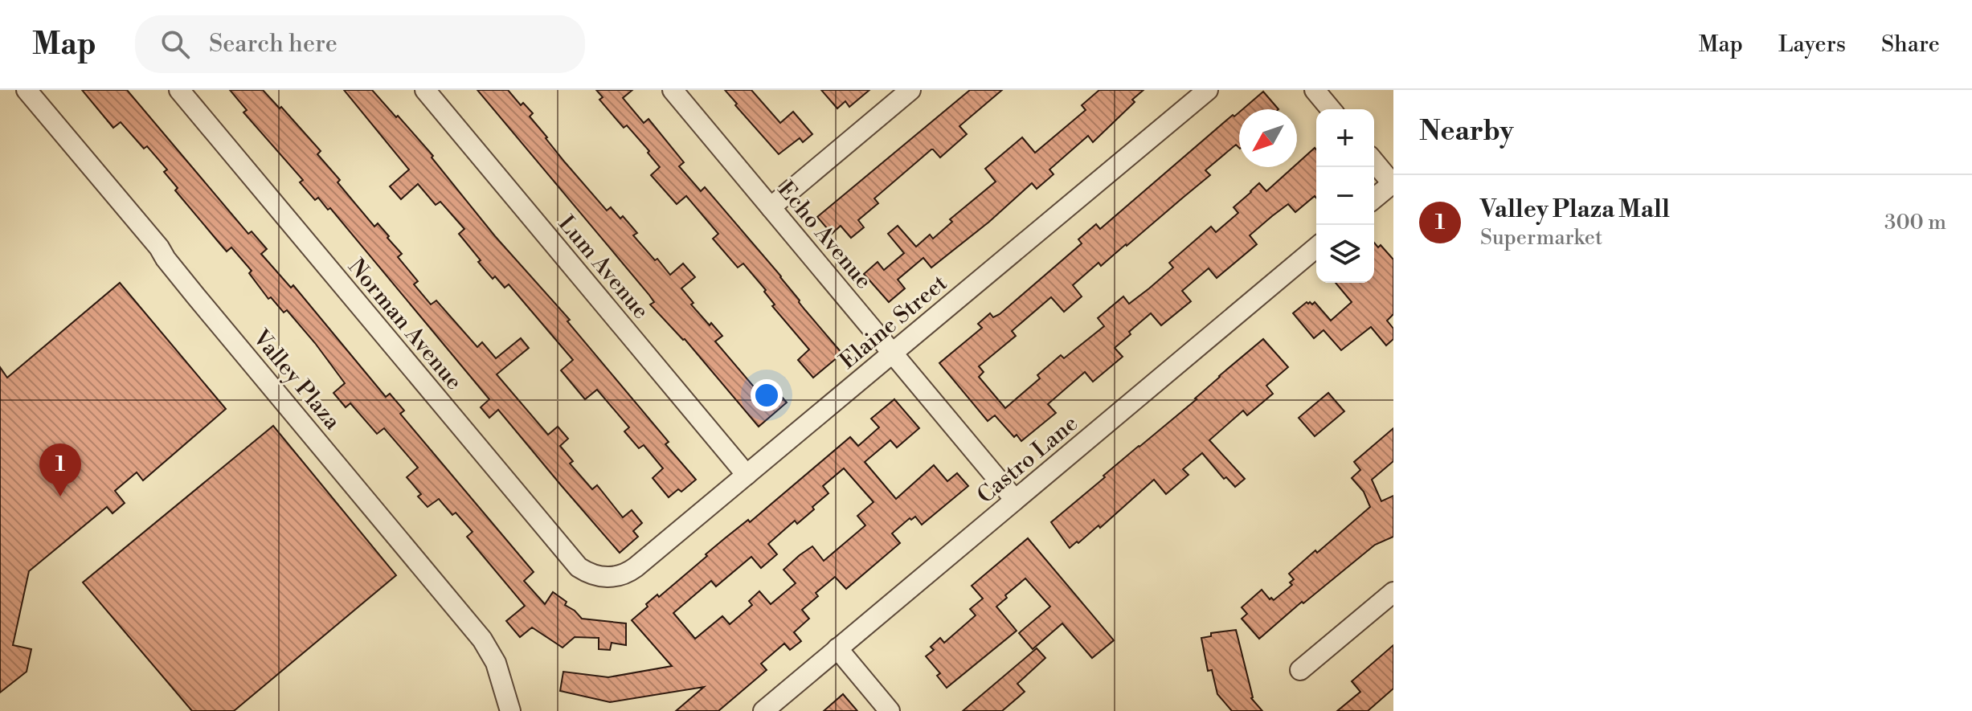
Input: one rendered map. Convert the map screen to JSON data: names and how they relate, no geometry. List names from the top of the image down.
{
  "streets": {
    "street": [
      "Echo Avenue",
      "Lum Avenue",
      "Elaine Street",
      "Norman Avenue",
      "Valley Plaza",
      "Castro Lane"
    ]
  },
  "crossings": [
    ["Echo Avenue", "Elaine Street"],
    ["Echo Avenue", "Castro Lane"],
    ["Lum Avenue", "Elaine Street"],
    ["Elaine Street", "Norman Avenue"]
  ],
  "north": "bottom left",
  "page": {
    "header": "Map",
    "search": "Search here",
    "nav": ["Map", "Layers", "Share"],
    "heading": "Nearby",
    "map_buttons": ["+", "−"],
    "list": [
      {
        "mark": "1",
        "name": "Valley Plaza Mall",
        "note": "Supermarket",
        "value": "300 m"
      }
    ],
    "pins": "1"
  }
}
